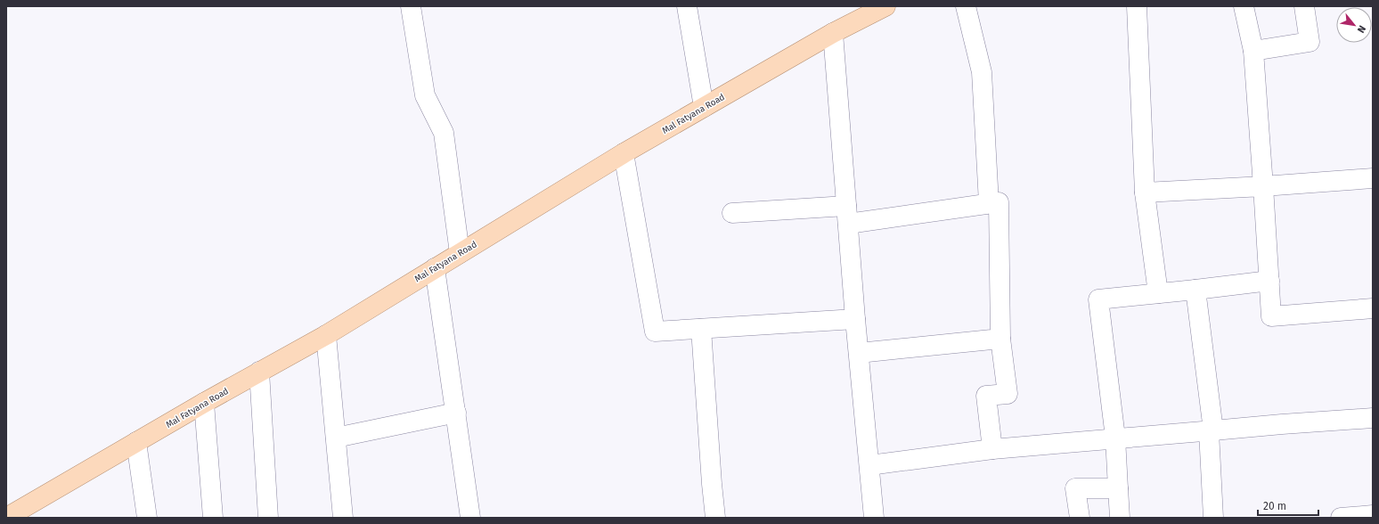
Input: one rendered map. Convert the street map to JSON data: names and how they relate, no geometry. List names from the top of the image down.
{
  "streets": {
    "main road": ["Mal Fatyana Road"]
  },
  "scale_bar": "20 m",
  "north": "bottom right"
}
